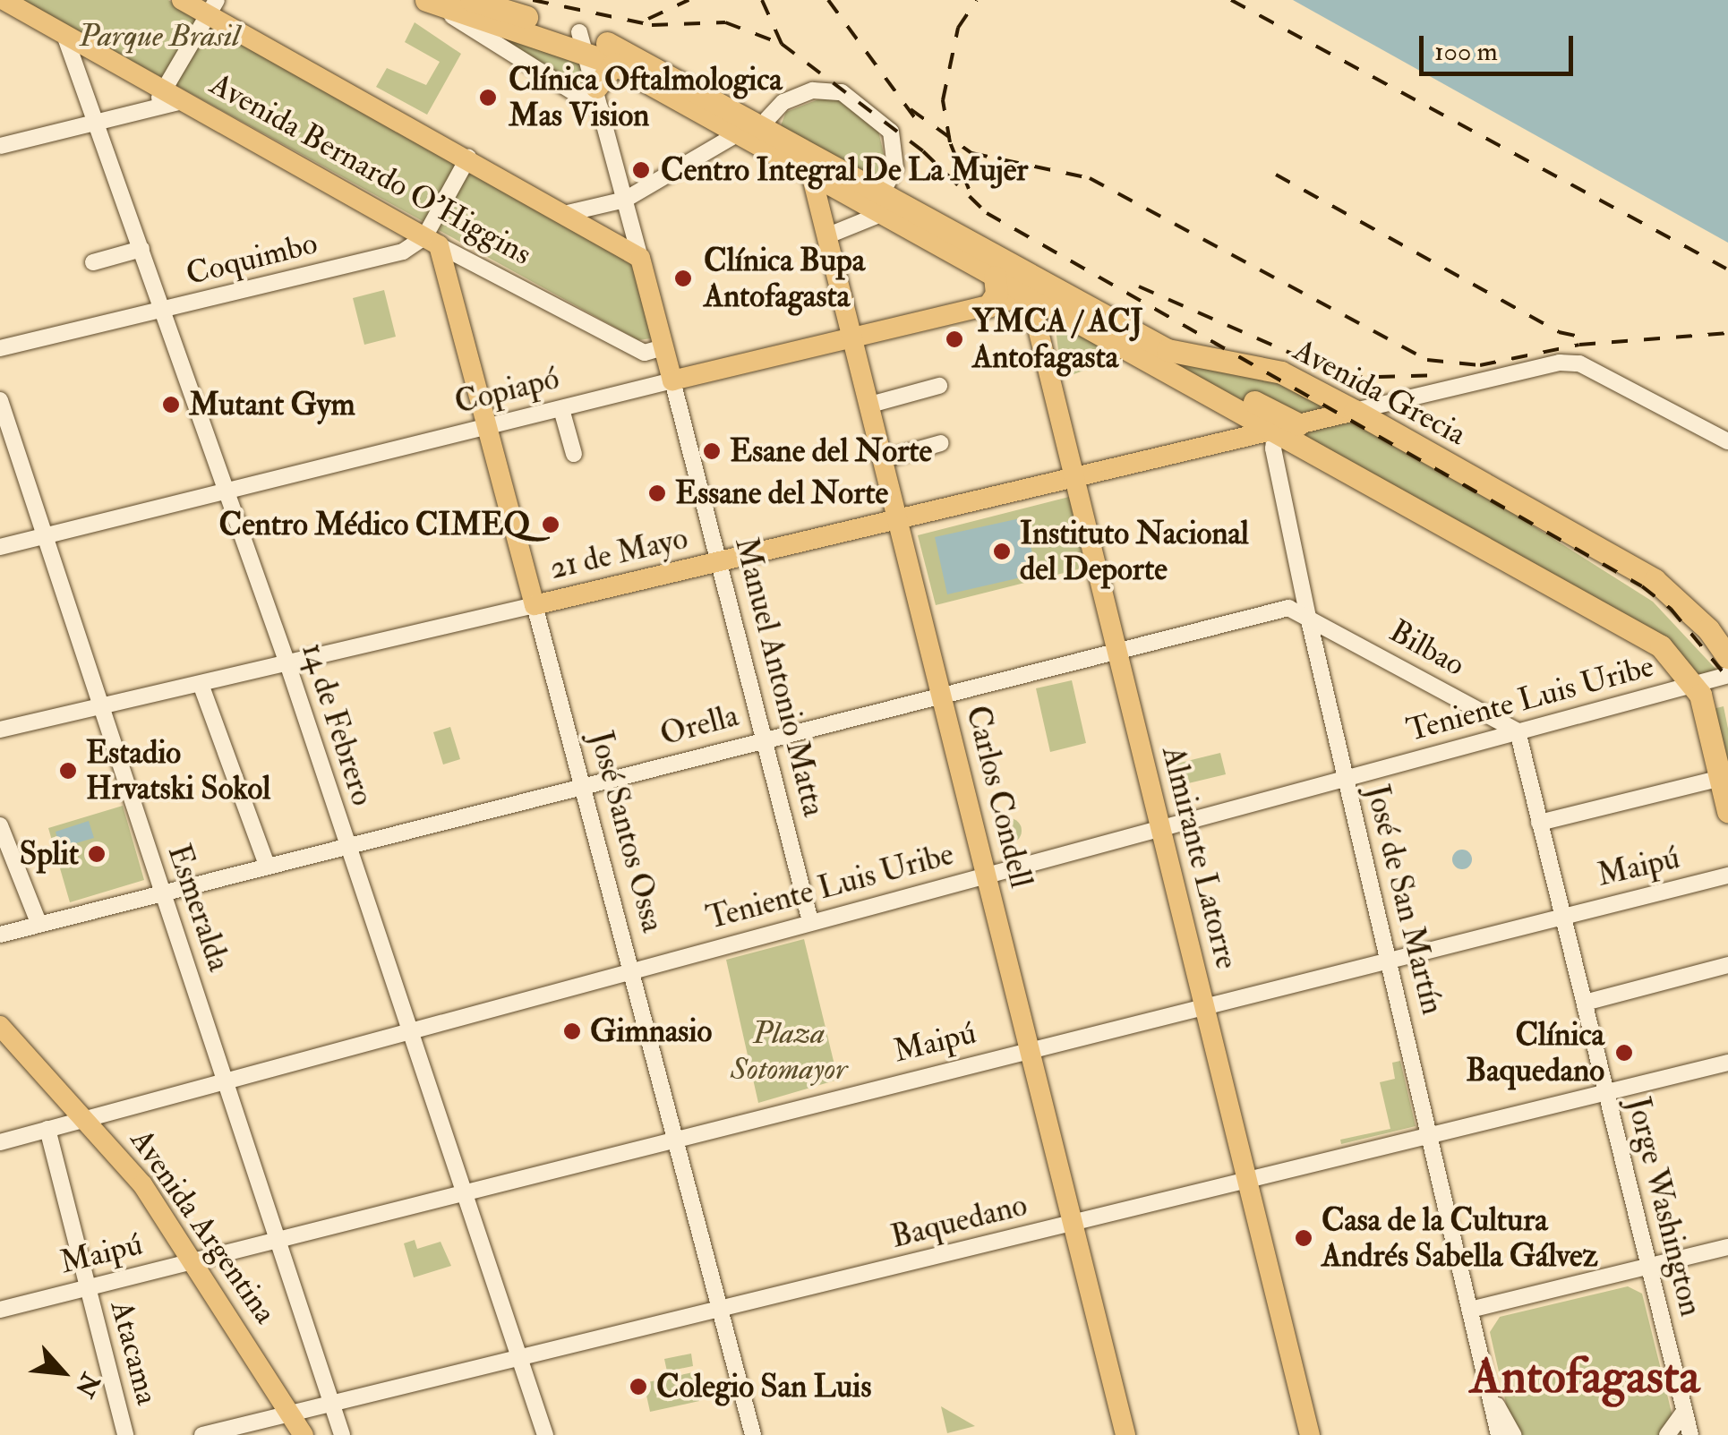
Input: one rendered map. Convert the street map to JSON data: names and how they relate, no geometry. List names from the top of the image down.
{
  "streets": {
    "highway": ["Avenida Grecia"],
    "main road": [
      "Avenida Bernardo O'Higgins",
      "Copiapó",
      "21 de Mayo",
      "Manuel Antonio Matta",
      "Carlos Condell",
      "José Santos Ossa",
      "Almirante Latorre",
      "Avenida Argentina"
    ],
    "street": [
      "Coquimbo",
      "Bilbao",
      "Teniente Luis Uribe",
      "14 de Febrero",
      "Orella",
      "Maipú",
      "José de San Martín",
      "Esmeralda",
      "Jorge Washington",
      "Baquedano",
      "Atacama"
    ]
  },
  "crossings": [
    ["Avenida Bernardo O'Higgins", "Coquimbo"],
    ["Avenida Bernardo O'Higgins", "Manuel Antonio Matta"],
    ["Avenida Bernardo O'Higgins", "14 de Febrero"],
    ["Avenida Bernardo O'Higgins", "José Santos Ossa"],
    ["Coquimbo", "14 de Febrero"],
    ["Coquimbo", "José Santos Ossa"],
    ["Copiapó", "Avenida Grecia"],
    ["Copiapó", "Manuel Antonio Matta"],
    ["Copiapó", "14 de Febrero"],
    ["Copiapó", "Carlos Condell"],
    ["Copiapó", "José Santos Ossa"],
    ["Copiapó", "Almirante Latorre"],
    ["Copiapó", "Esmeralda"],
    ["Avenida Grecia", "21 de Mayo"],
    ["Avenida Grecia", "Manuel Antonio Matta"],
    ["Avenida Grecia", "Teniente Luis Uribe"],
    ["Avenida Grecia", "Carlos Condell"],
    ["Avenida Grecia", "Almirante Latorre"],
    ["Avenida Grecia", "José de San Martín"],
    ["21 de Mayo", "Manuel Antonio Matta"],
    ["21 de Mayo", "14 de Febrero"],
    ["21 de Mayo", "Carlos Condell"],
    ["21 de Mayo", "José Santos Ossa"],
    ["21 de Mayo", "Almirante Latorre"],
    ["21 de Mayo", "José de San Martín"],
    ["21 de Mayo", "Esmeralda"],
    ["Bilbao", "Teniente Luis Uribe"],
    ["Bilbao", "Orella"],
    ["Bilbao", "José de San Martín"],
    ["Bilbao", "Jorge Washington"],
    ["Manuel Antonio Matta", "Teniente Luis Uribe"],
    ["Manuel Antonio Matta", "Orella"],
    ["Teniente Luis Uribe", "14 de Febrero"],
    ["Teniente Luis Uribe", "Carlos Condell"],
    ["Teniente Luis Uribe", "José Santos Ossa"],
    ["Teniente Luis Uribe", "Almirante Latorre"],
    ["Teniente Luis Uribe", "José de San Martín"],
    ["Teniente Luis Uribe", "Esmeralda"],
    ["Teniente Luis Uribe", "Jorge Washington"],
    ["Teniente Luis Uribe", "Avenida Argentina"],
    ["Teniente Luis Uribe", "Atacama"],
    ["14 de Febrero", "Orella"],
    ["14 de Febrero", "Maipú"],
    ["14 de Febrero", "Baquedano"],
    ["Orella", "Carlos Condell"],
    ["Orella", "José Santos Ossa"],
    ["Orella", "Almirante Latorre"],
    ["Orella", "José de San Martín"],
    ["Orella", "Esmeralda"],
    ["Carlos Condell", "Maipú"],
    ["Carlos Condell", "Baquedano"],
    ["José Santos Ossa", "Maipú"],
    ["José Santos Ossa", "Baquedano"],
    ["Almirante Latorre", "Maipú"],
    ["Almirante Latorre", "Baquedano"],
    ["Maipú", "José de San Martín"],
    ["Maipú", "Esmeralda"],
    ["Maipú", "Jorge Washington"],
    ["Maipú", "Avenida Argentina"],
    ["Maipú", "Atacama"],
    ["José de San Martín", "Baquedano"],
    ["Esmeralda", "Baquedano"],
    ["Jorge Washington", "Baquedano"],
    ["Baquedano", "Avenida Argentina"]
  ],
  "districts": ["Antofagasta"],
  "parks": ["Parque Brasil", "Plaza Sotomayor"],
  "places": [
    "Clínica Oftalmologica Mas Vision",
    "Centro Integral De La Mujer",
    "Clínica Bupa Antofagasta",
    "YMCA / ACJ Antofagasta",
    "Mutant Gym",
    "Esane del Norte",
    "Essane del Norte",
    "Centro Médico CIMEQ",
    "Instituto Nacional del Deporte",
    "Estadio Hrvatski Sokol",
    "Split",
    "Gimnasio",
    "Clínica Baquedano",
    "Casa de la Cultura Andrés Sabella Gálvez",
    "Colegio San Luis"
  ],
  "scale_bar": "100 m",
  "north": "bottom right"
}
